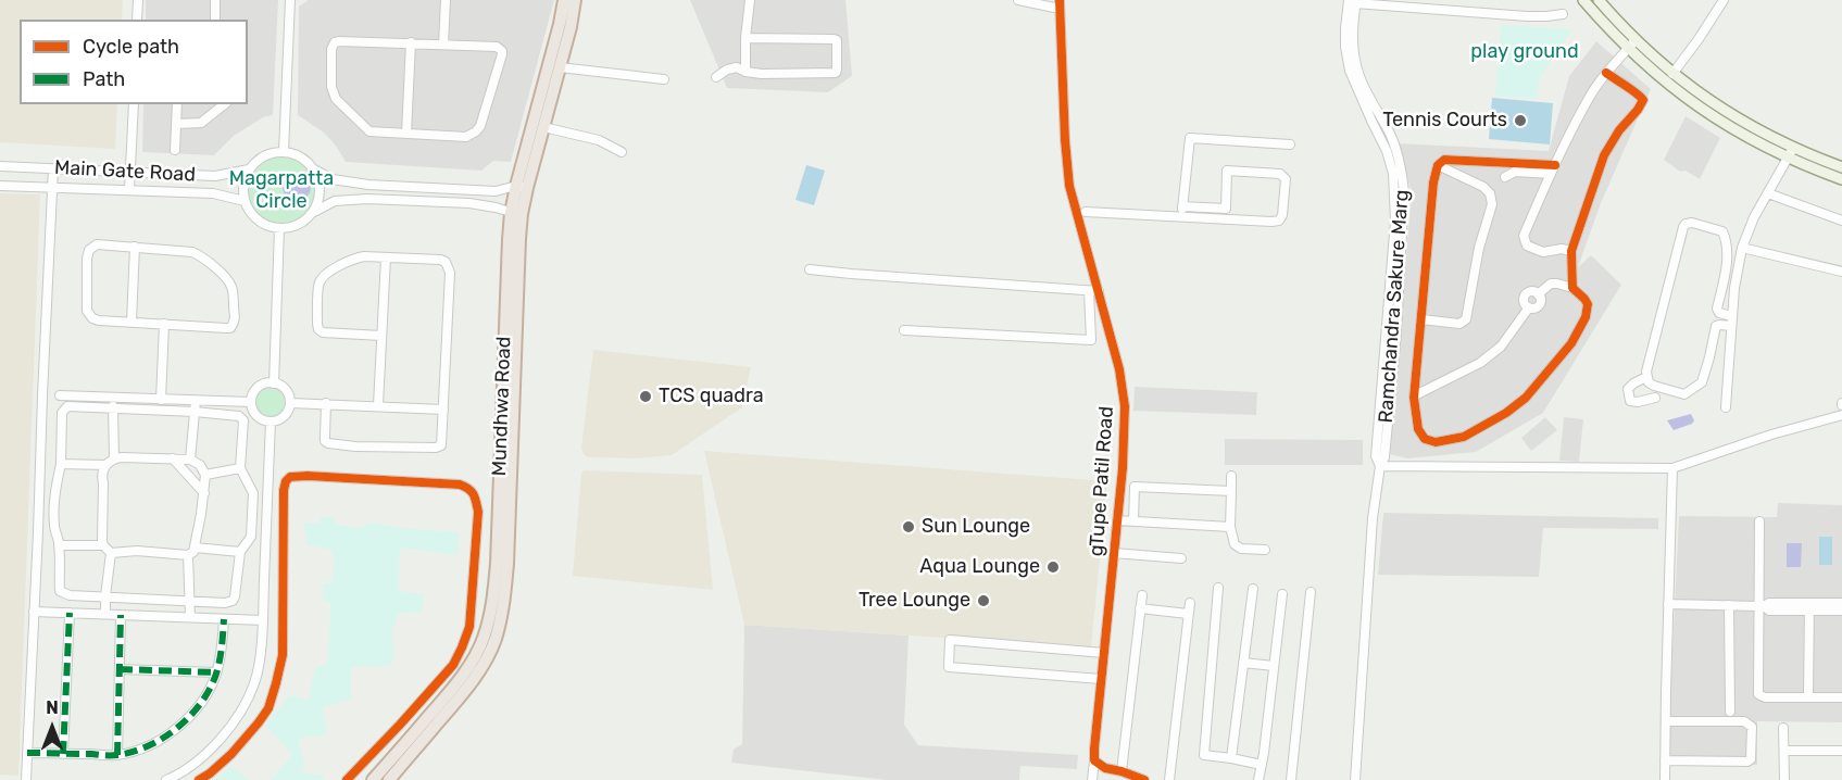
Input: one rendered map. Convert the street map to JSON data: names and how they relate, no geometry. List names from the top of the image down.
{
  "streets": {
    "highway": ["Mundhwa Road"],
    "street": ["Main Gate Road", "Ramchandra Sakure Marg", "gTupe Patil Road"]
  },
  "parks": ["play ground", "Magarpatta Circle"],
  "places": [
    "Tennis Courts",
    "TCS quadra",
    "Sun Lounge",
    "Aqua Lounge",
    "Tree Lounge"
  ],
  "legend": ["Cycle path", "Path"],
  "north": "top"
}
